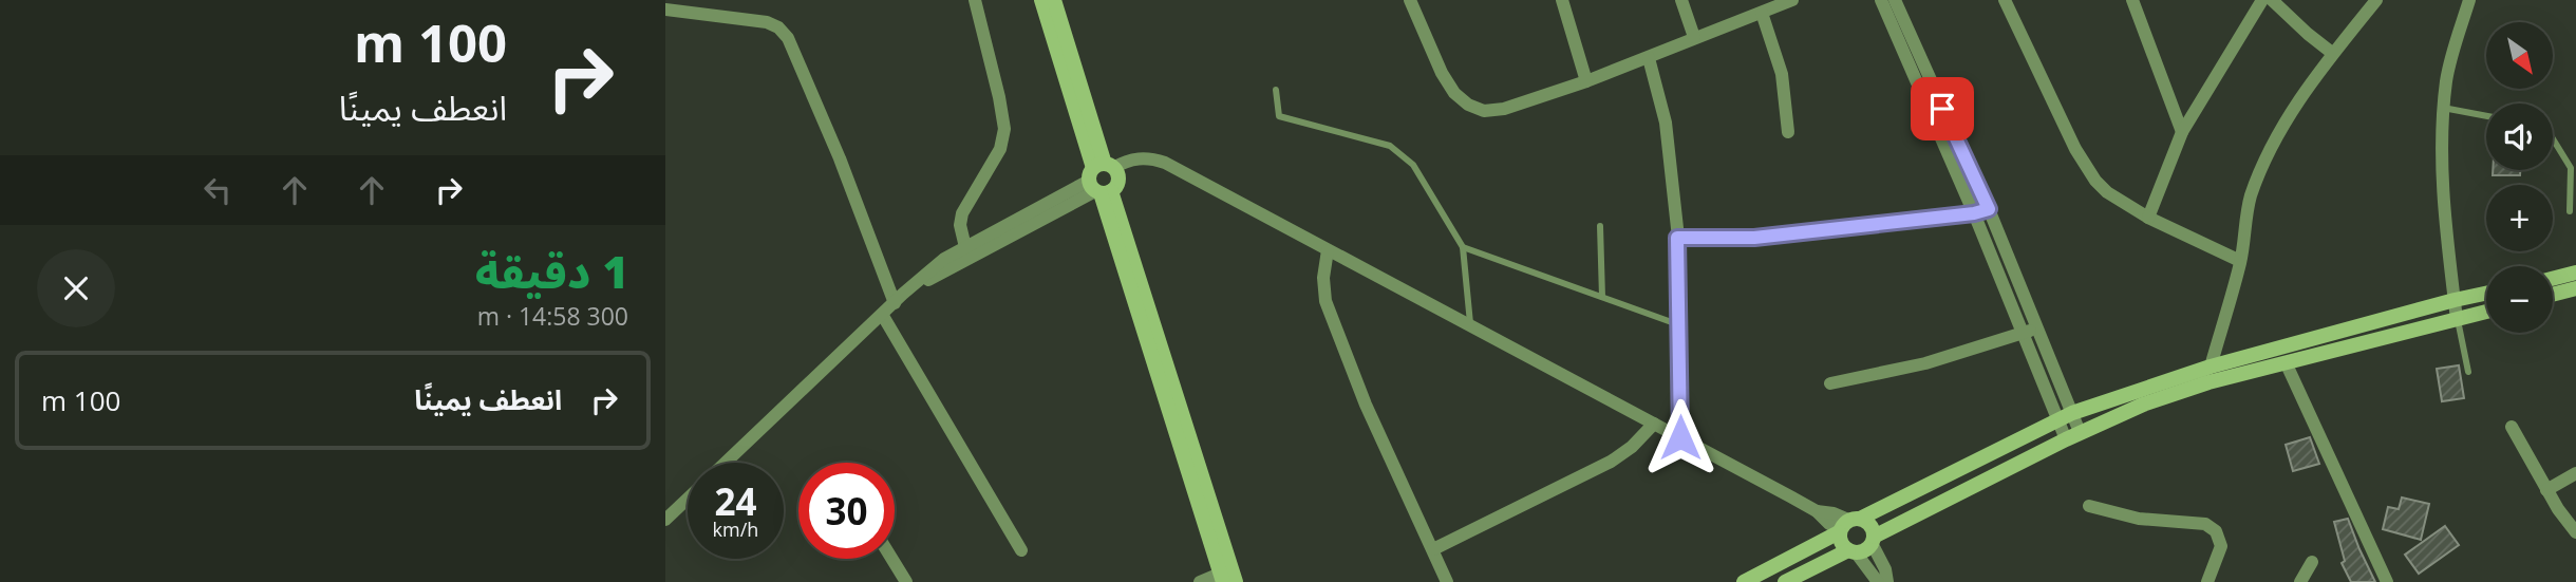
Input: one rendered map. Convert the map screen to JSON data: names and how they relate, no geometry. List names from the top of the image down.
{
  "north": "bottom right",
  "page": {
    "turn": ["100 m", "انعطف يمينًا"],
    "map_buttons": ["+", "−"],
    "heading": ["1 دقيقة", "300 m · 14:58"],
    "list": [
      {
        "name": "انعطف يمينًا",
        "value": "100 m"
      }
    ],
    "speed": "24 km/h",
    "limit": "30"
  }
}
